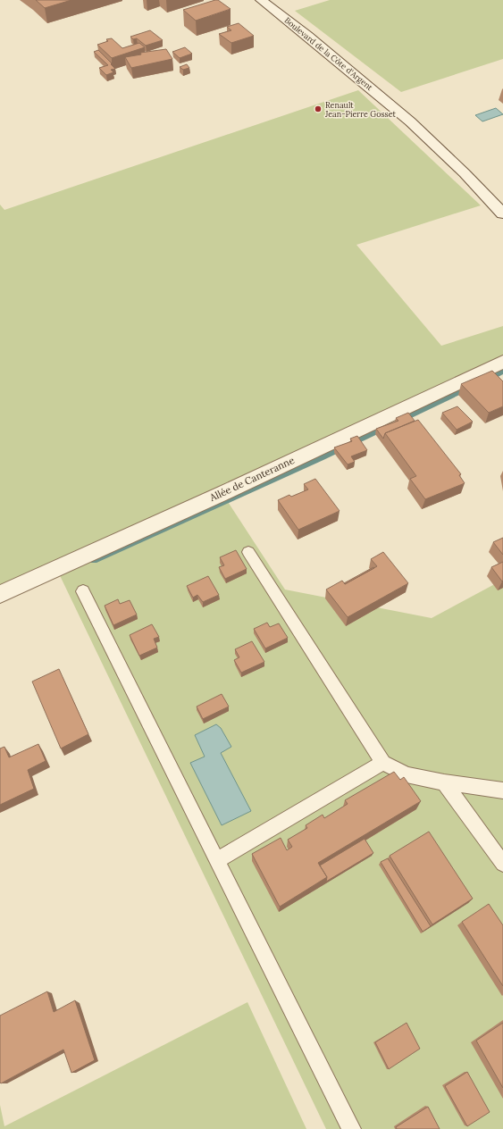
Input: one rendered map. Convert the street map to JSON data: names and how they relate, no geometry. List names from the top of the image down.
{
  "streets": {
    "main road": ["Boulevard de la Côte d'Argent", "Allée de Canteranne"]
  },
  "places": ["Renault Jean-Pierre Gosset"]
}
